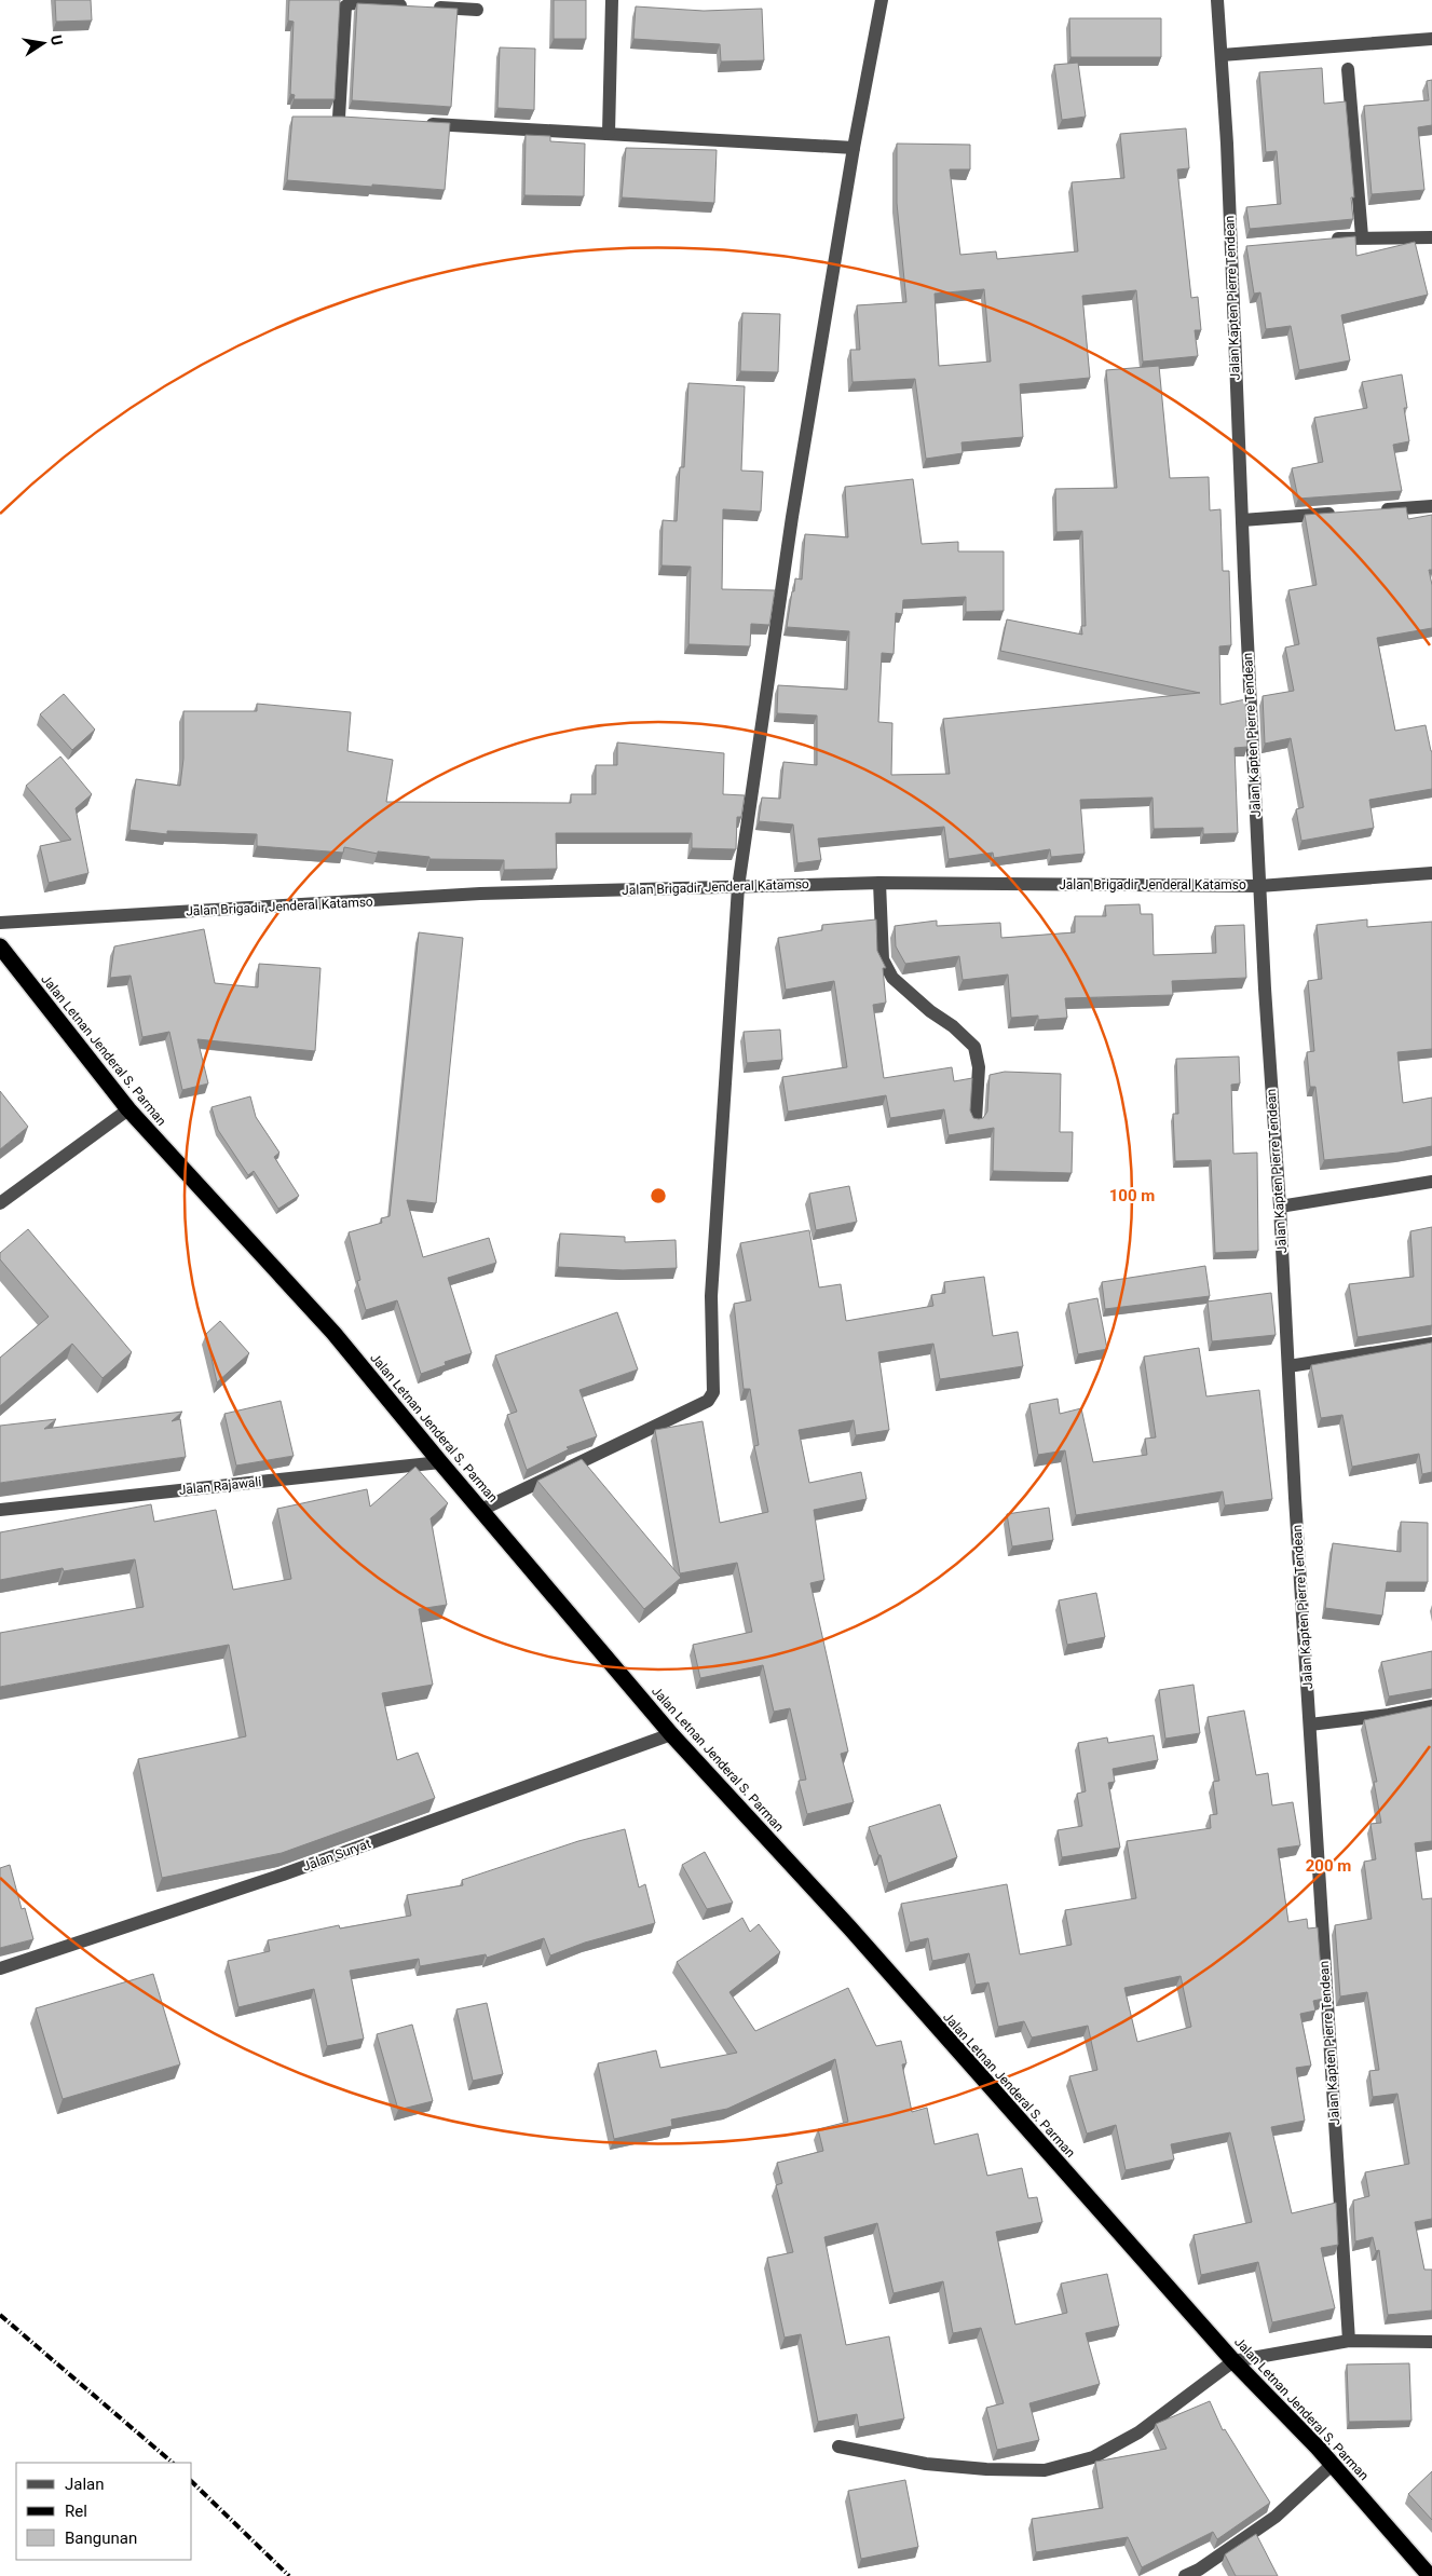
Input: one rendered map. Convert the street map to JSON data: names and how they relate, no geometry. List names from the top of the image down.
{
  "streets": {
    "highway": ["Jalan Letnan Jenderal S. Parman"],
    "street": [
      "Jalan Kapten Pierre Tendean",
      "Jalan Brigadir Jenderal Katamso",
      "Jalan Rajawali",
      "Jalan Suryat"
    ]
  },
  "crossings": [
    ["Jalan Kapten Pierre Tendean", "Jalan Brigadir Jenderal Katamso"],
    ["Jalan Letnan Jenderal S. Parman", "Jalan Rajawali"],
    ["Jalan Letnan Jenderal S. Parman", "Jalan Suryat"]
  ],
  "legend": ["Jalan", "Rel", "Bangunan"],
  "north": "right",
  "rings": ["100 m", "200 m"]
}
